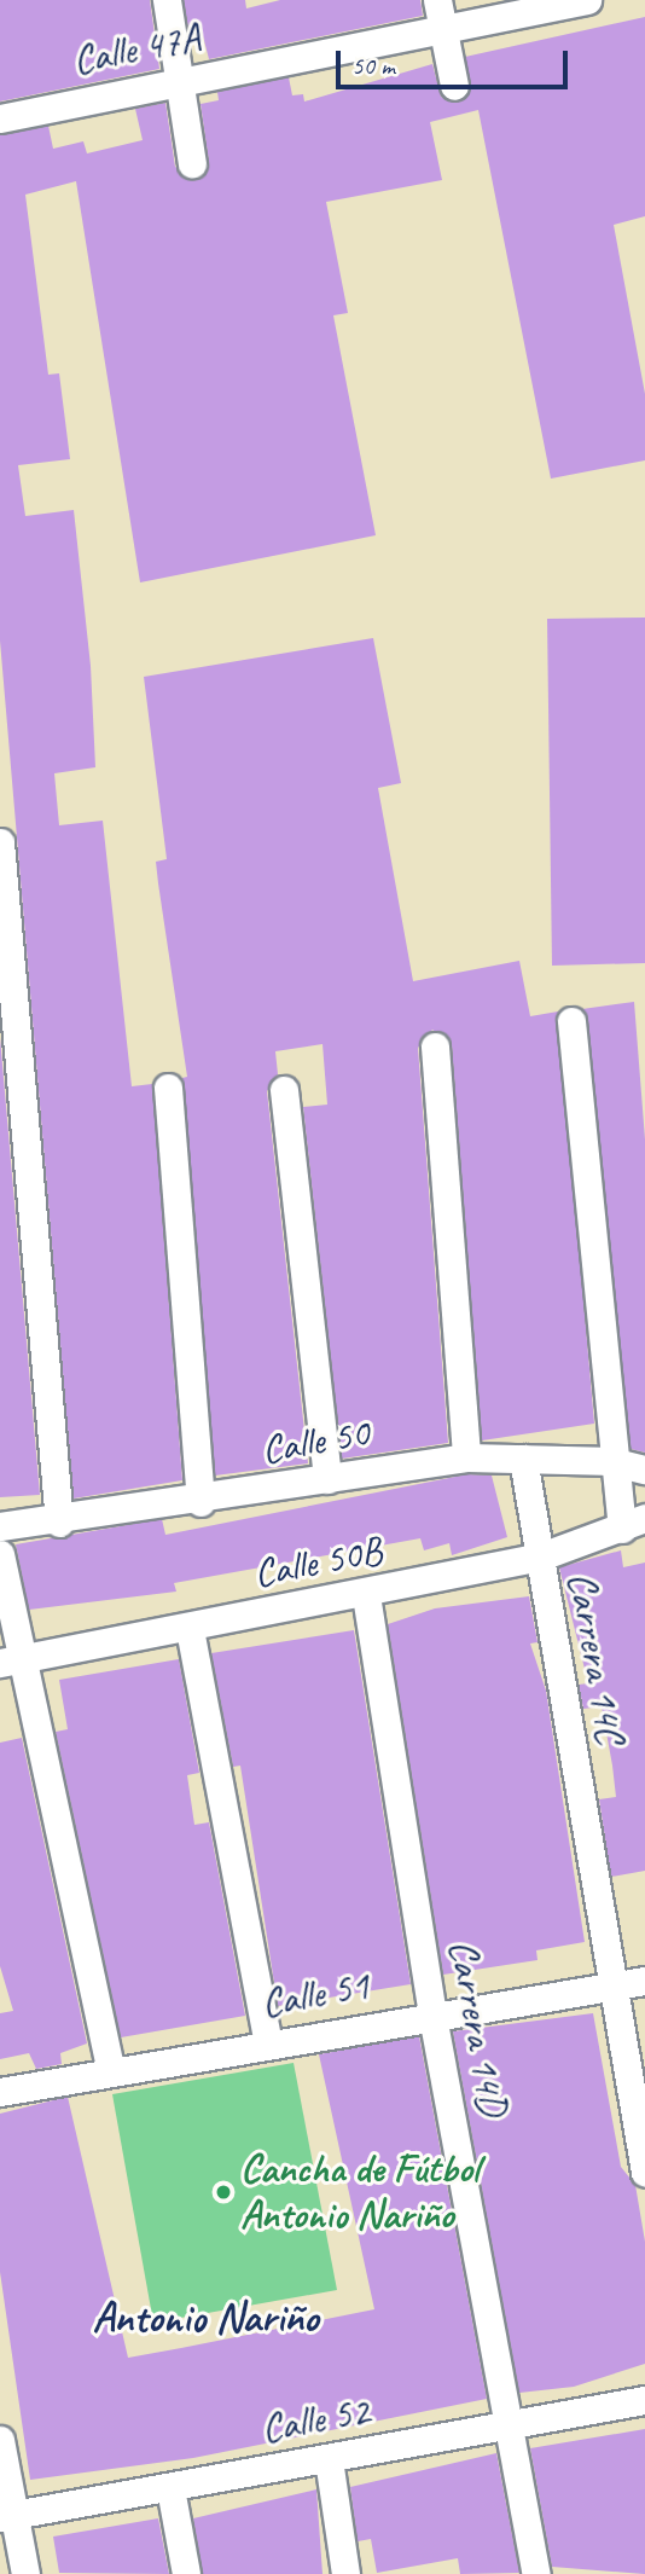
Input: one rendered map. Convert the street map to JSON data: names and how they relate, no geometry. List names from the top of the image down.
{
  "streets": {
    "street": [
      "Calle 47A",
      "Calle 50",
      "Calle 50B",
      "Carrera 14C",
      "Calle 51",
      "Carrera 14D",
      "Calle 52"
    ]
  },
  "crossings": [
    ["Calle 50", "Carrera 14C"],
    ["Calle 50B", "Carrera 14C"],
    ["Calle 50B", "Carrera 14D"],
    ["Carrera 14C", "Calle 51"],
    ["Calle 51", "Carrera 14D"],
    ["Carrera 14D", "Calle 52"]
  ],
  "districts": ["Antonio Nariño"],
  "places": ["Cancha de Fútbol Antonio Nariño"],
  "scale_bar": "50 m"
}
